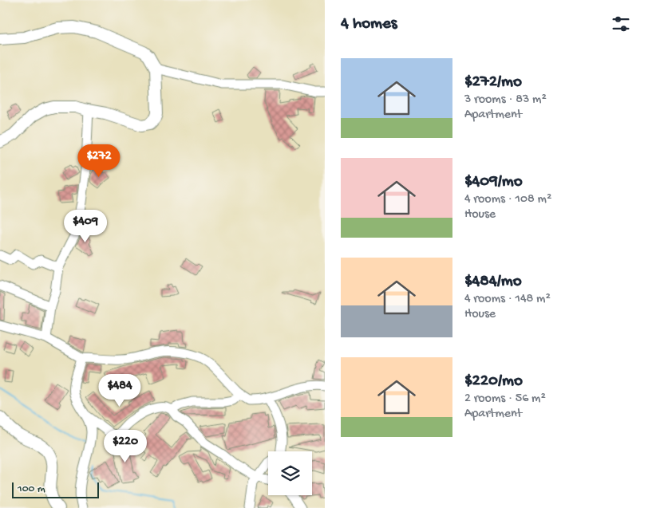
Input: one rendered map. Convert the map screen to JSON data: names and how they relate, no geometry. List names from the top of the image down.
{
  "scale_bar": "100 m",
  "page": {
    "heading": "4 homes",
    "list": [
      {
        "name": "$272/mo",
        "note": "3 rooms · 83 m² · Apartment"
      },
      {
        "name": "$409/mo",
        "note": "4 rooms · 108 m² · House"
      },
      {
        "name": "$484/mo",
        "note": "4 rooms · 148 m² · House"
      },
      {
        "name": "$220/mo",
        "note": "2 rooms · 56 m² · Apartment"
      }
    ],
    "price": [
      "$272",
      "$409",
      "$484",
      "$220"
    ],
    "scale": "100 m"
  }
}
